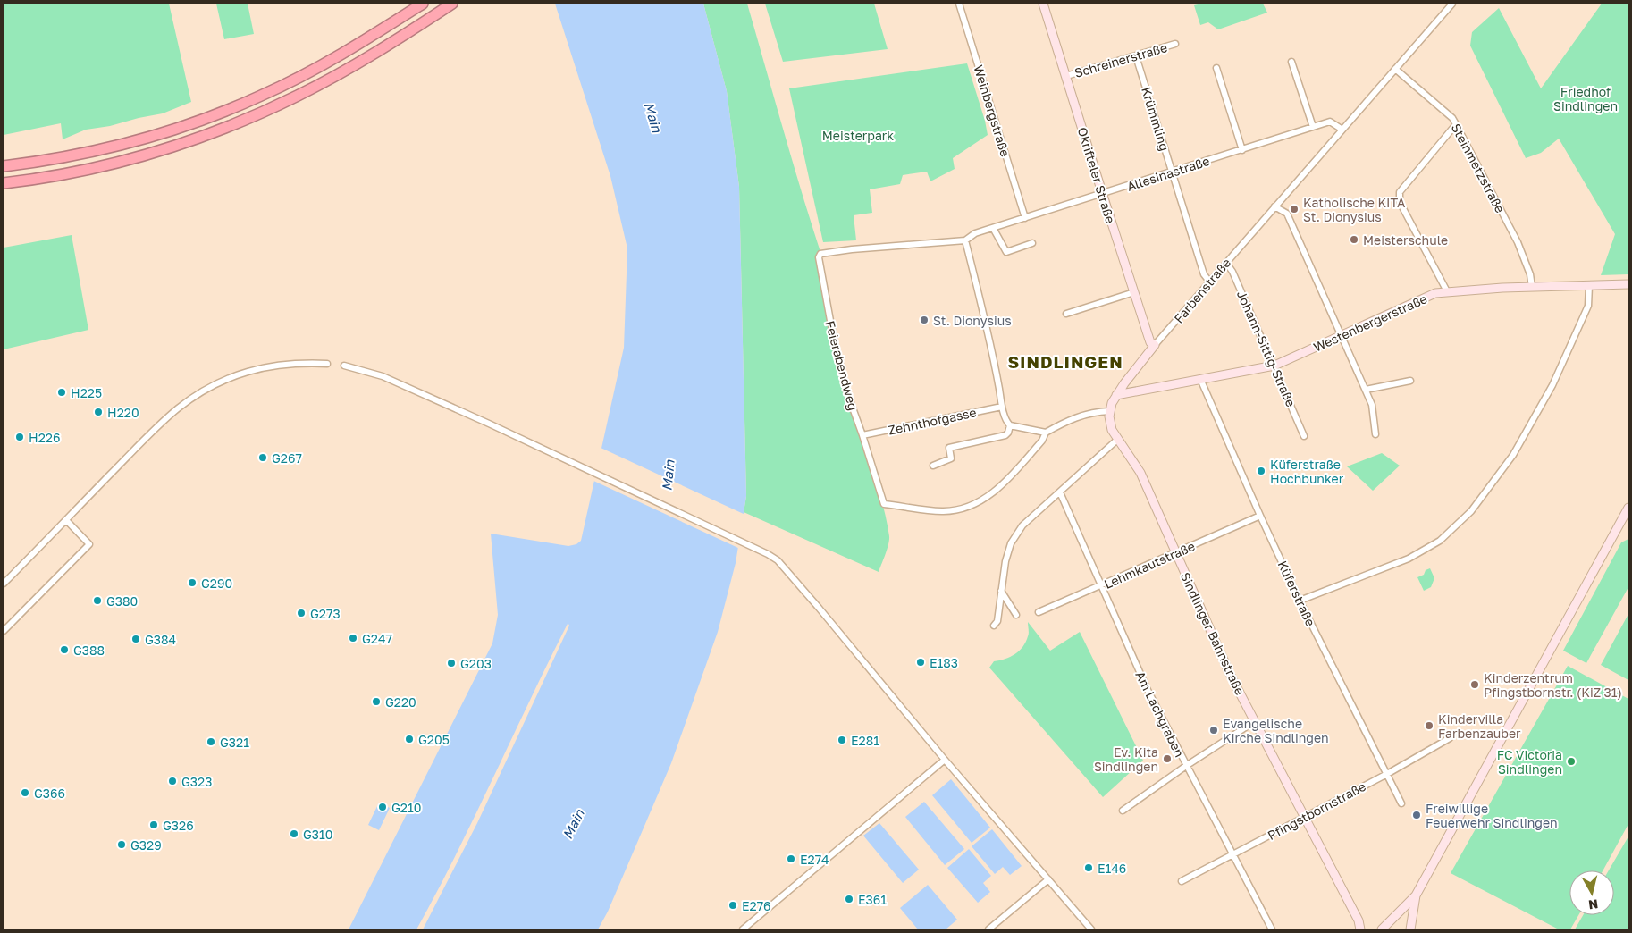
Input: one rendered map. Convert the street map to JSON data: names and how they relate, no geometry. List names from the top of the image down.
{
  "streets": {
    "street": [
      "Schreinerstraße",
      "Weinbergstraße",
      "Krümmling",
      "Steinmetzstraße",
      "Allesinastraße",
      "Okrifteler Straße",
      "Farbenstraße",
      "Westenbergerstraße",
      "Johann-Sittig-Straße",
      "Feierabendweg",
      "Zehnthofgasse",
      "Lehmkautstraße",
      "Küferstraße",
      "Sindlinger Bahnstraße",
      "Am Lachgraben",
      "Pfingstbornstraße"
    ]
  },
  "crossings": [
    ["Schreinerstraße", "Krümmling"],
    ["Schreinerstraße", "Okrifteler Straße"],
    ["Weinbergstraße", "Allesinastraße"],
    ["Krümmling", "Allesinastraße"],
    ["Krümmling", "Farbenstraße"],
    ["Steinmetzstraße", "Farbenstraße"],
    ["Steinmetzstraße", "Westenbergerstraße"],
    ["Allesinastraße", "Okrifteler Straße"],
    ["Allesinastraße", "Farbenstraße"],
    ["Allesinastraße", "Feierabendweg"],
    ["Okrifteler Straße", "Farbenstraße"],
    ["Farbenstraße", "Westenbergerstraße"],
    ["Farbenstraße", "Johann-Sittig-Straße"],
    ["Westenbergerstraße", "Johann-Sittig-Straße"],
    ["Westenbergerstraße", "Küferstraße"],
    ["Feierabendweg", "Zehnthofgasse"],
    ["Lehmkautstraße", "Küferstraße"],
    ["Lehmkautstraße", "Sindlinger Bahnstraße"],
    ["Lehmkautstraße", "Am Lachgraben"],
    ["Küferstraße", "Pfingstbornstraße"],
    ["Sindlinger Bahnstraße", "Pfingstbornstraße"],
    ["Am Lachgraben", "Pfingstbornstraße"]
  ],
  "districts": ["SINDLINGEN"],
  "water": ["Main"],
  "parks": ["Friedhof Sindlingen", "Meisterpark"],
  "places": [
    "Katholische KITA St. Dionysius",
    "Meisterschule",
    "St. Dionysius",
    "H225",
    "H220",
    "H226",
    "G267",
    "Küferstraße Hochbunker",
    "G290",
    "G380",
    "G273",
    "G247",
    "G384",
    "G388",
    "E183",
    "G203",
    "Kinderzentrum Pfingstbornstr. (KiZ 31)",
    "G220",
    "Kindervilla Farbenzauber",
    "Evangelische Kirche Sindlingen",
    "G205",
    "E281",
    "G321",
    "Ev. Kita Sindlingen",
    "FC Victoria Sindlingen",
    "G323",
    "G366",
    "G210",
    "Freiwillige Feuerwehr Sindlingen",
    "G326",
    "G310",
    "G329",
    "E274",
    "E146",
    "E361",
    "E276"
  ],
  "north": "bottom"
}
